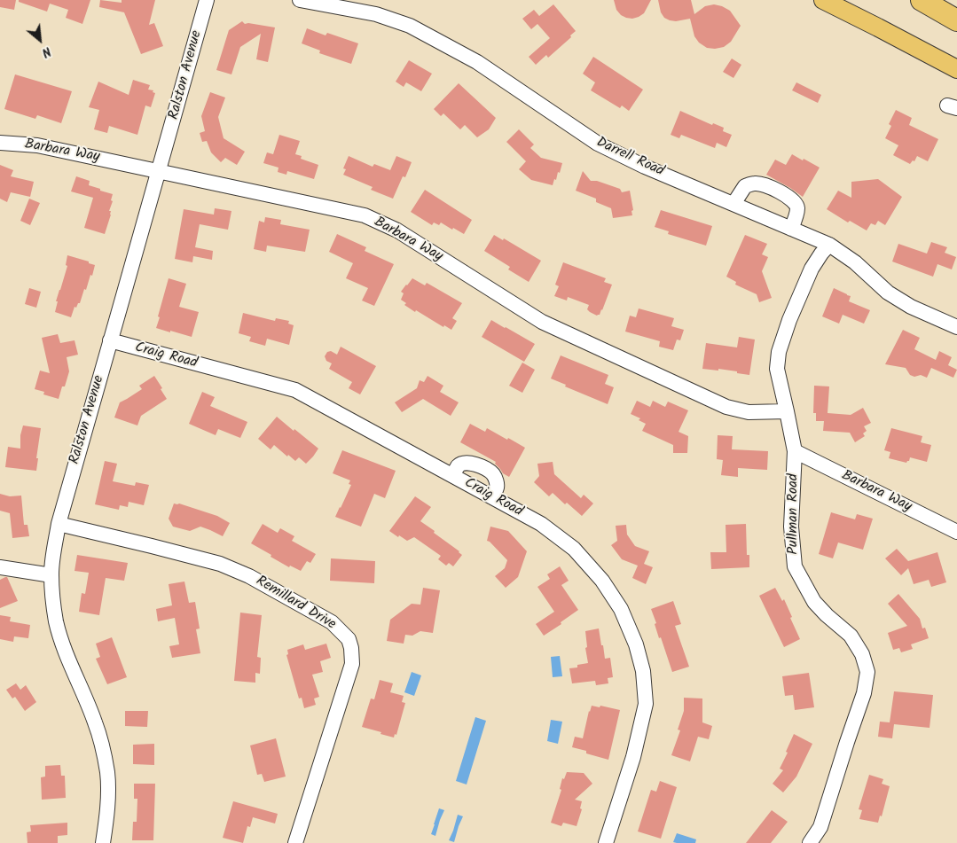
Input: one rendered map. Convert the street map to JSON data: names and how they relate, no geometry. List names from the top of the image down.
{
  "streets": {
    "street": [
      "Ralston Avenue",
      "Barbara Way",
      "Darrell Road",
      "Craig Road",
      "Pullman Road",
      "Remillard Drive"
    ]
  },
  "crossings": [
    ["Ralston Avenue", "Barbara Way"],
    ["Ralston Avenue", "Craig Road"],
    ["Ralston Avenue", "Remillard Drive"],
    ["Barbara Way", "Pullman Road"],
    ["Darrell Road", "Pullman Road"]
  ],
  "north": "bottom right"
}
